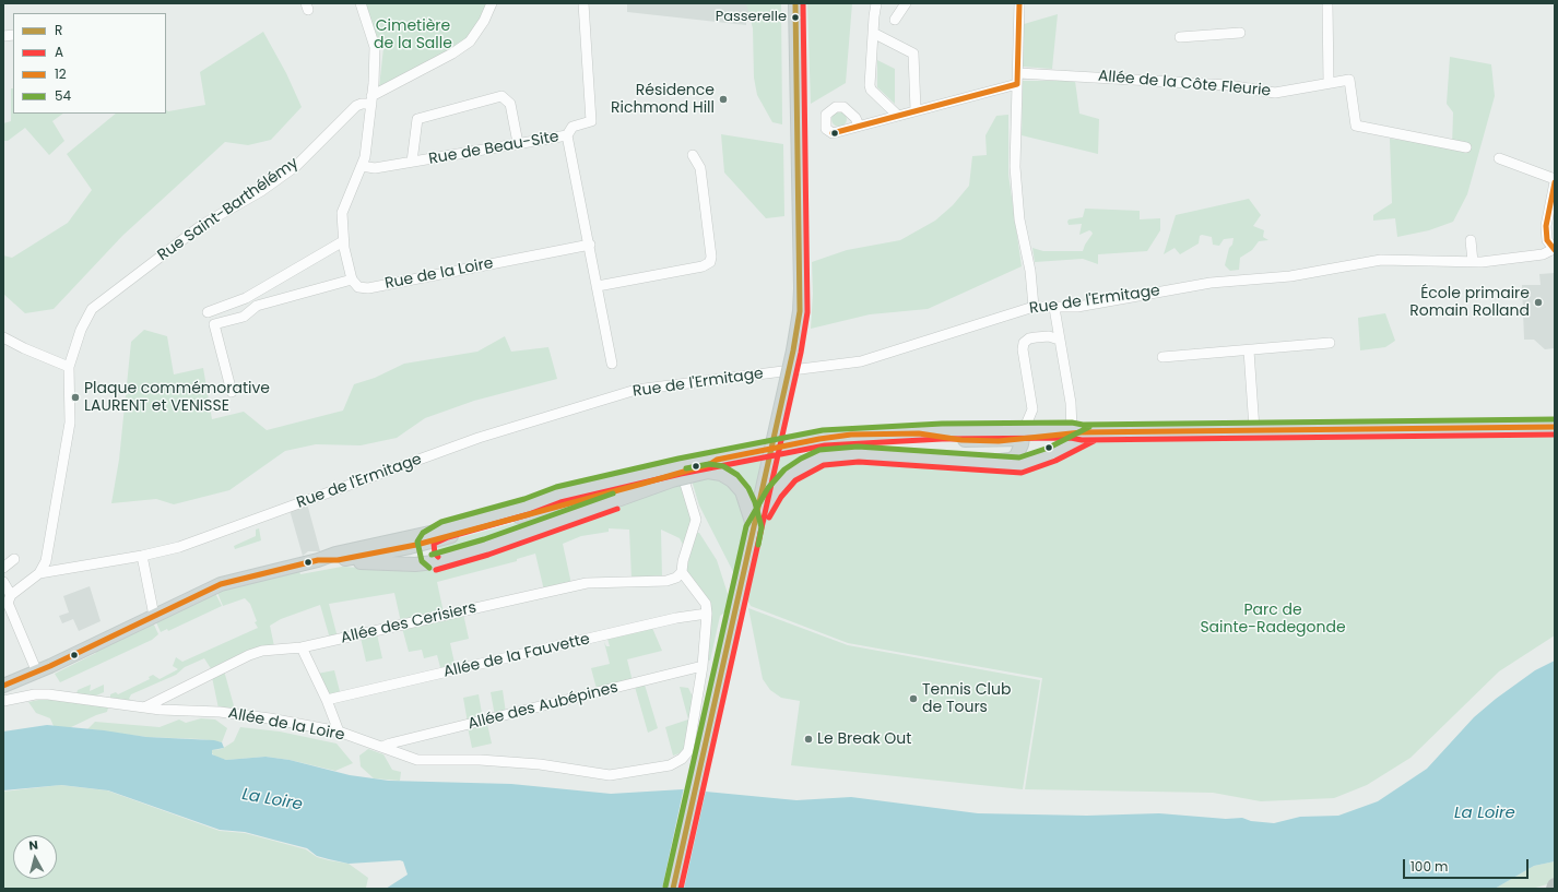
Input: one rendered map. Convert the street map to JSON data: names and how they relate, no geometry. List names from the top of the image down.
{
  "streets": {
    "street": [
      "Allée de la Côte Fleurie",
      "Rue de Beau-Site",
      "Rue Saint-Barthélémy",
      "Rue de la Loire",
      "Rue de l'Ermitage",
      "Allée des Cerisiers",
      "Allée de la Fauvette",
      "Allée des Aubépines",
      "Allée de la Loire"
    ]
  },
  "crossings": [
    ["Rue de Beau-Site", "Rue de la Loire"],
    ["Rue Saint-Barthélémy", "Rue de l'Ermitage"],
    ["Allée des Cerisiers", "Allée de la Loire"],
    ["Allée des Aubépines", "Allée de la Loire"]
  ],
  "water": ["La Loire"],
  "parks": ["Cimetière de la Salle", "Parc de Sainte-Radegonde"],
  "places": [
    "Passerelle",
    "Résidence Richmond Hill",
    "École primaire Romain Rolland",
    "Plaque commémorative LAURENT et VENISSE",
    "Tennis Club de Tours",
    "Le Break Out"
  ],
  "lines": [
    "transit line R",
    "transit line A",
    "transit line 12",
    "transit line 54"
  ],
  "legend": [
    "R",
    "A",
    "12",
    "54"
  ],
  "scale_bar": "100 m",
  "north": "top"
}
